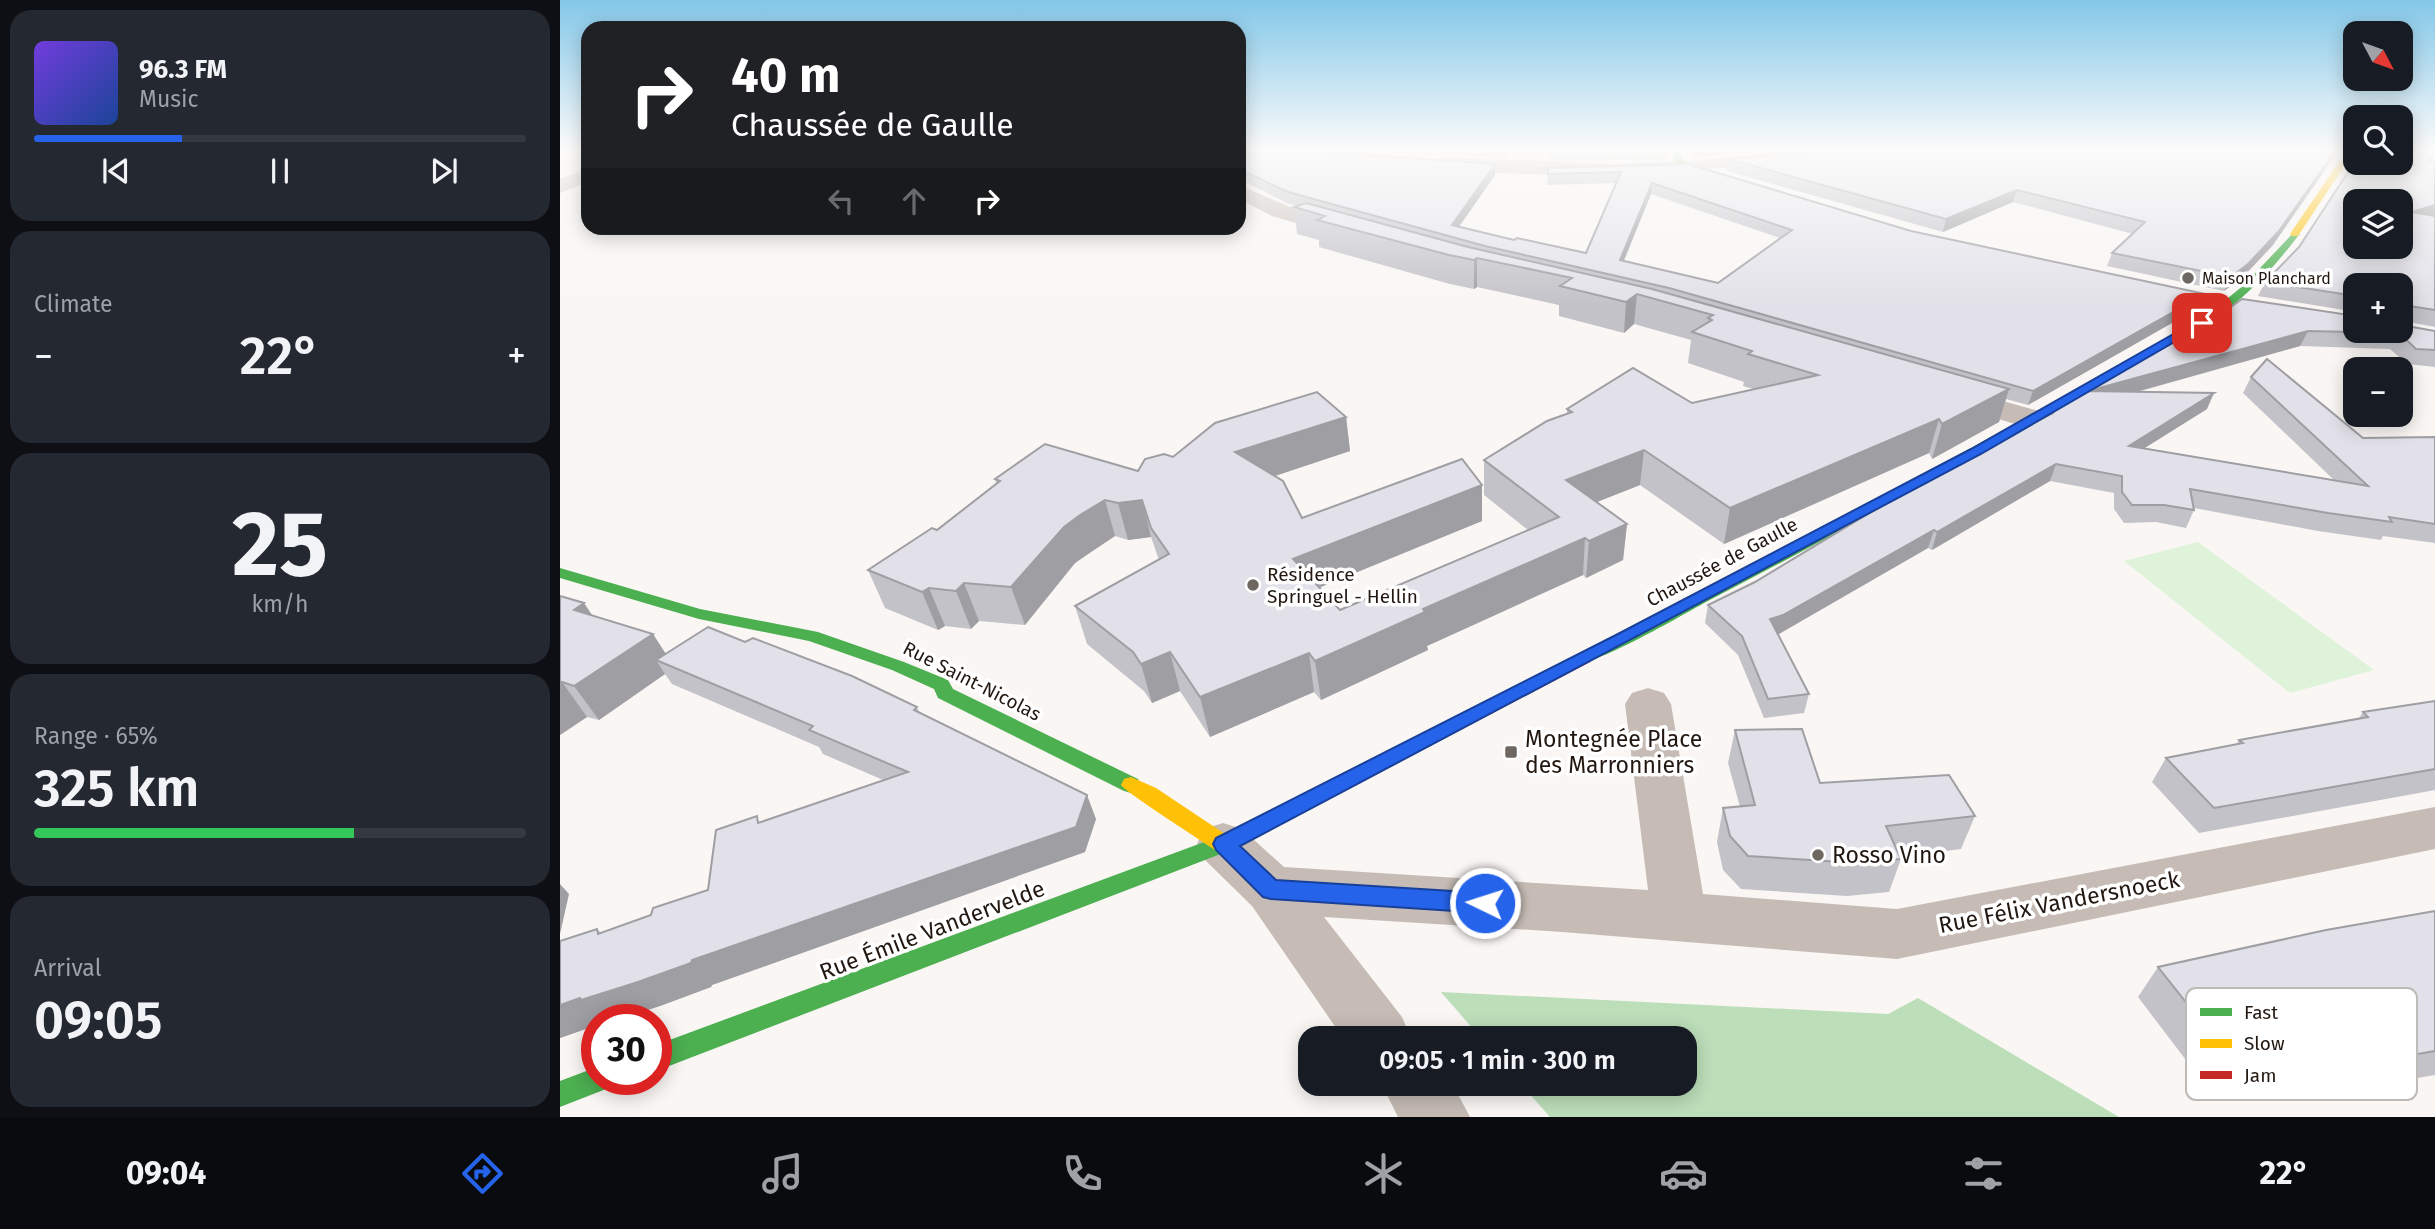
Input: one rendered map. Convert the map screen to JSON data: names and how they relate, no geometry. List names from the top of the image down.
{
  "streets": {
    "main road": ["Chaussée de Gaulle", "Rue Saint-Nicolas", "Rue Émile Vandervelde"],
    "street": ["Rue Félix Vandersnoeck"]
  },
  "crossings": [
    ["Chaussée de Gaulle", "Rue Saint-Nicolas"],
    ["Chaussée de Gaulle", "Rue Émile Vandervelde"],
    ["Rue Saint-Nicolas", "Rue Émile Vandervelde"]
  ],
  "places": {
    "other": ["Maison Planchard", "Résidence Springuel - Hellin", "Rosso Vino"],
    "transit": ["Montegnée Place des Marronniers"]
  },
  "legend": ["Fast", "Slow", "Jam"],
  "north": "bottom right",
  "page": {
    "map_buttons": ["+", "−"],
    "turn": ["40 m", "Chaussée de Gaulle"],
    "song": ["96.3 FM", "Music"],
    "tile": [
      "Climate",
      ["25", "km/h"],
      ["Range · 65%", "325 km"],
      ["Arrival", "09:05"]
    ],
    "heat": ["−", "22°", "+"],
    "limit": "30",
    "trip": "09:05 · 1 min · 300 m",
    "tabs": ["09:04", "22°"]
  }
}
